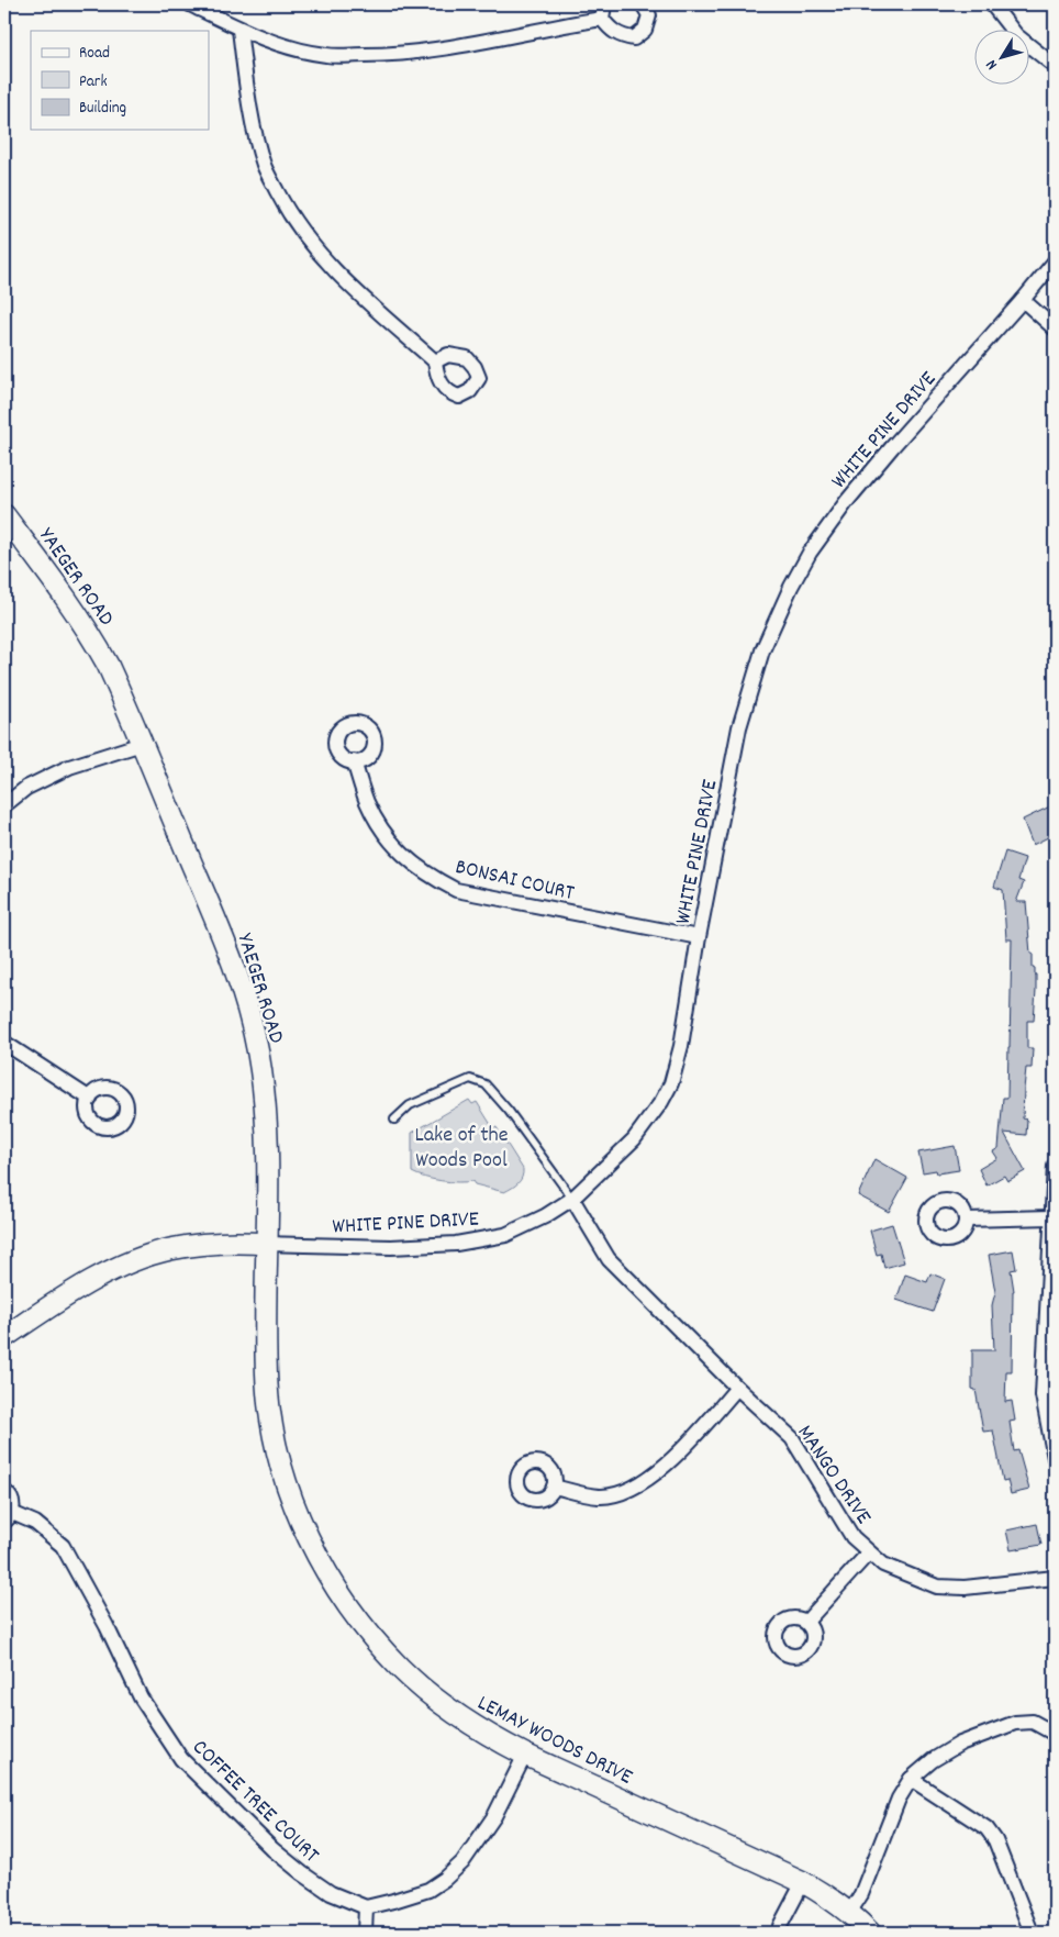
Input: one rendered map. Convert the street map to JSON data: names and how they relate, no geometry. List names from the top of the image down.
{
  "streets": {
    "street": [
      "WHITE PINE DRIVE",
      "YAEGER ROAD",
      "BONSAI COURT",
      "MANGO DRIVE",
      "LEMAY WOODS DRIVE",
      "COFFEE TREE COURT"
    ]
  },
  "crossings": [
    ["WHITE PINE DRIVE", "YAEGER ROAD"],
    ["WHITE PINE DRIVE", "BONSAI COURT"],
    ["WHITE PINE DRIVE", "MANGO DRIVE"],
    ["WHITE PINE DRIVE", "LEMAY WOODS DRIVE"],
    ["YAEGER ROAD", "LEMAY WOODS DRIVE"]
  ],
  "parks": ["Lake of the Woods Pool"],
  "legend": ["Road", "Park", "Building"],
  "north": "bottom left"
}
